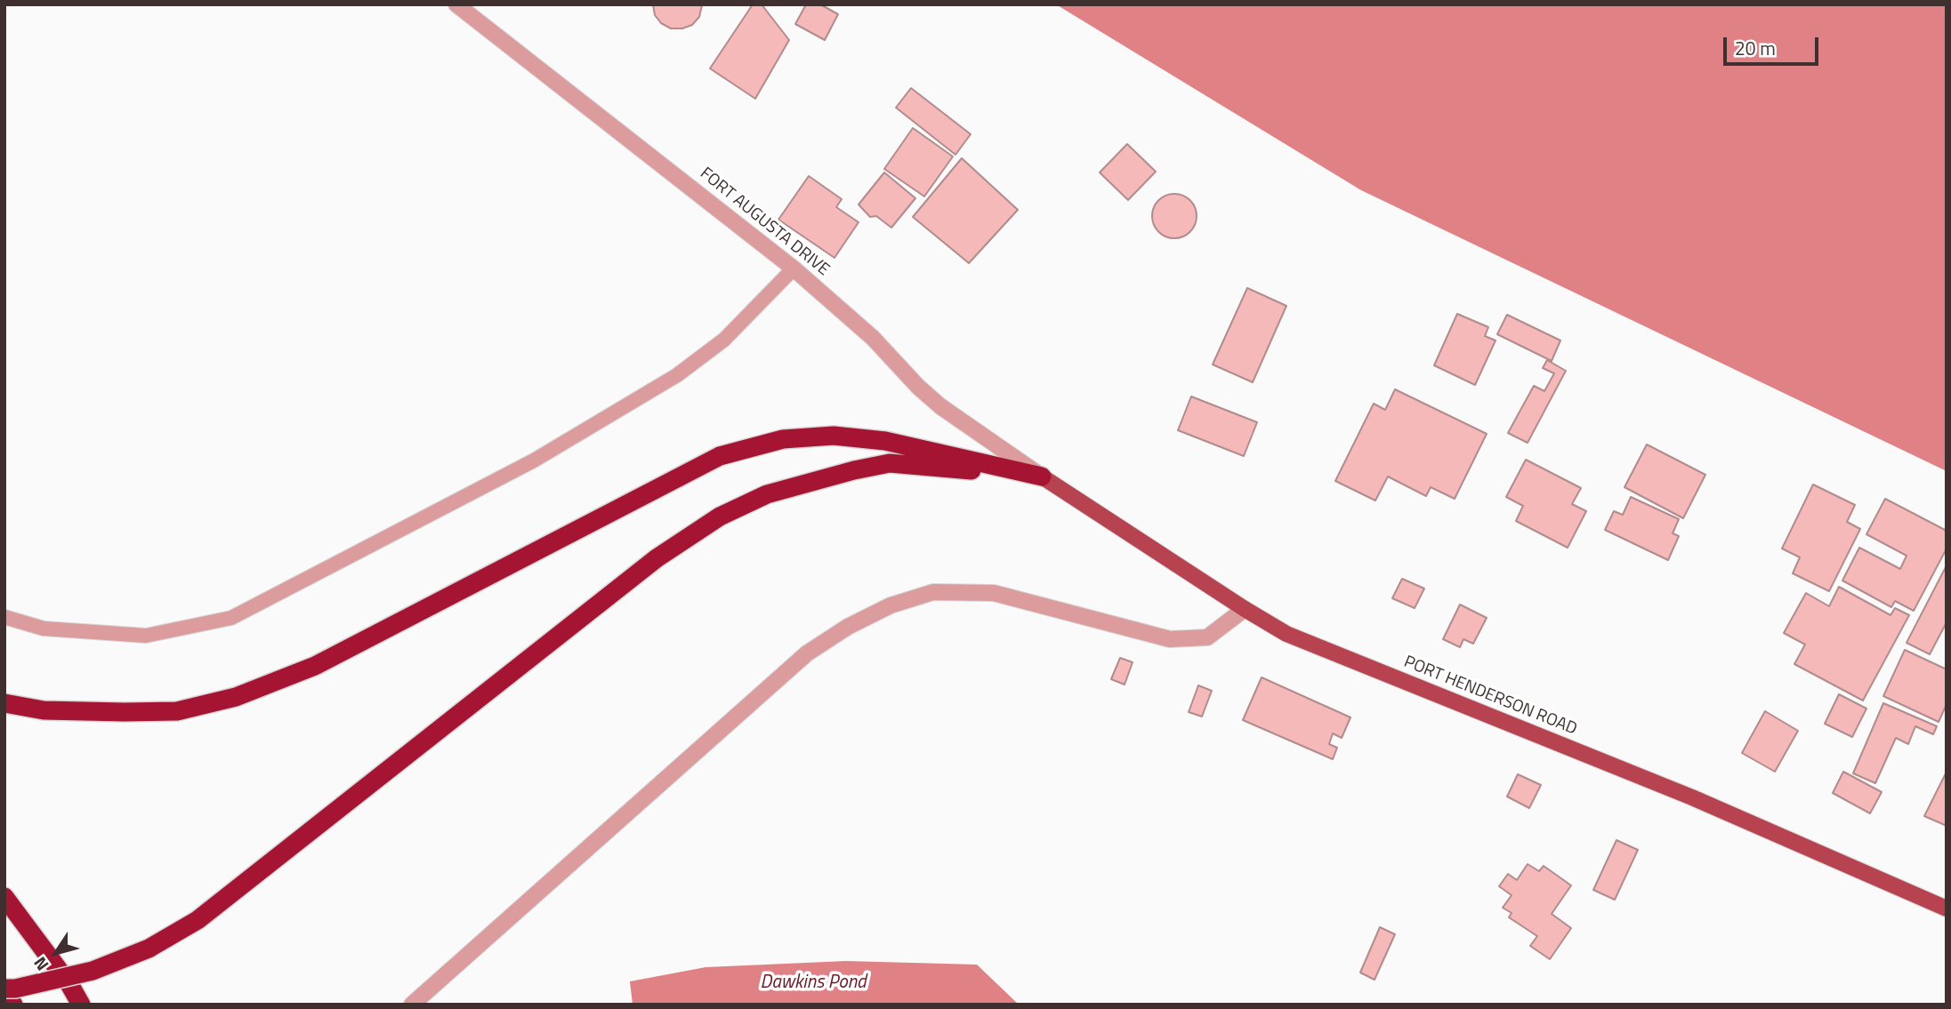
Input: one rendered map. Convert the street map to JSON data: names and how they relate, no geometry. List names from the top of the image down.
{
  "streets": {
    "main road": ["PORT HENDERSON ROAD"],
    "street": ["FORT AUGUSTA DRIVE"]
  },
  "crossings": [
    ["FORT AUGUSTA DRIVE", "PORT HENDERSON ROAD"]
  ],
  "water": ["Dawkins Pond"],
  "scale_bar": "20 m",
  "north": "bottom left"
}
